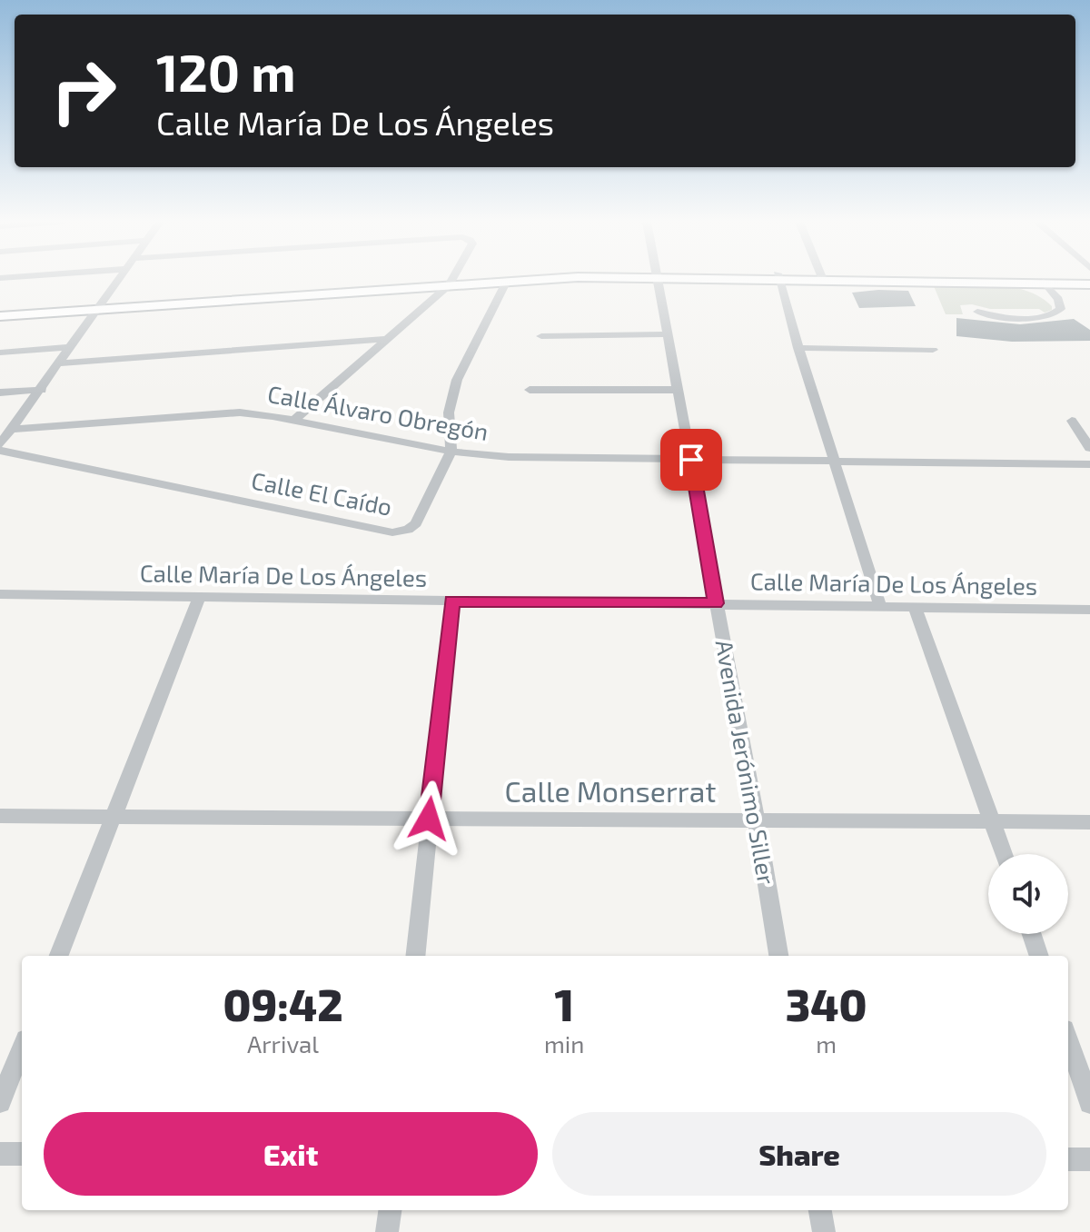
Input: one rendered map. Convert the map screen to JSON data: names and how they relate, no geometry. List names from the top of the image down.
{
  "streets": {
    "street": [
      "Calle Álvaro Obregón",
      "Calle El Caído",
      "Calle María De Los Ángeles",
      "Avenida Jerónimo Siller",
      "Calle Monserrat"
    ]
  },
  "crossings": [
    ["Calle Álvaro Obregón", "Calle El Caído"],
    ["Calle Álvaro Obregón", "Avenida Jerónimo Siller"],
    ["Calle María De Los Ángeles", "Avenida Jerónimo Siller"],
    ["Avenida Jerónimo Siller", "Calle Monserrat"]
  ],
  "page": {
    "turn": ["120 m", "Calle María De Los Ángeles"],
    "eta": [
      "09:42",
      "Arrival",
      "1",
      "min",
      "340",
      "m"
    ],
    "buttons": ["Exit", "Share"]
  }
}
